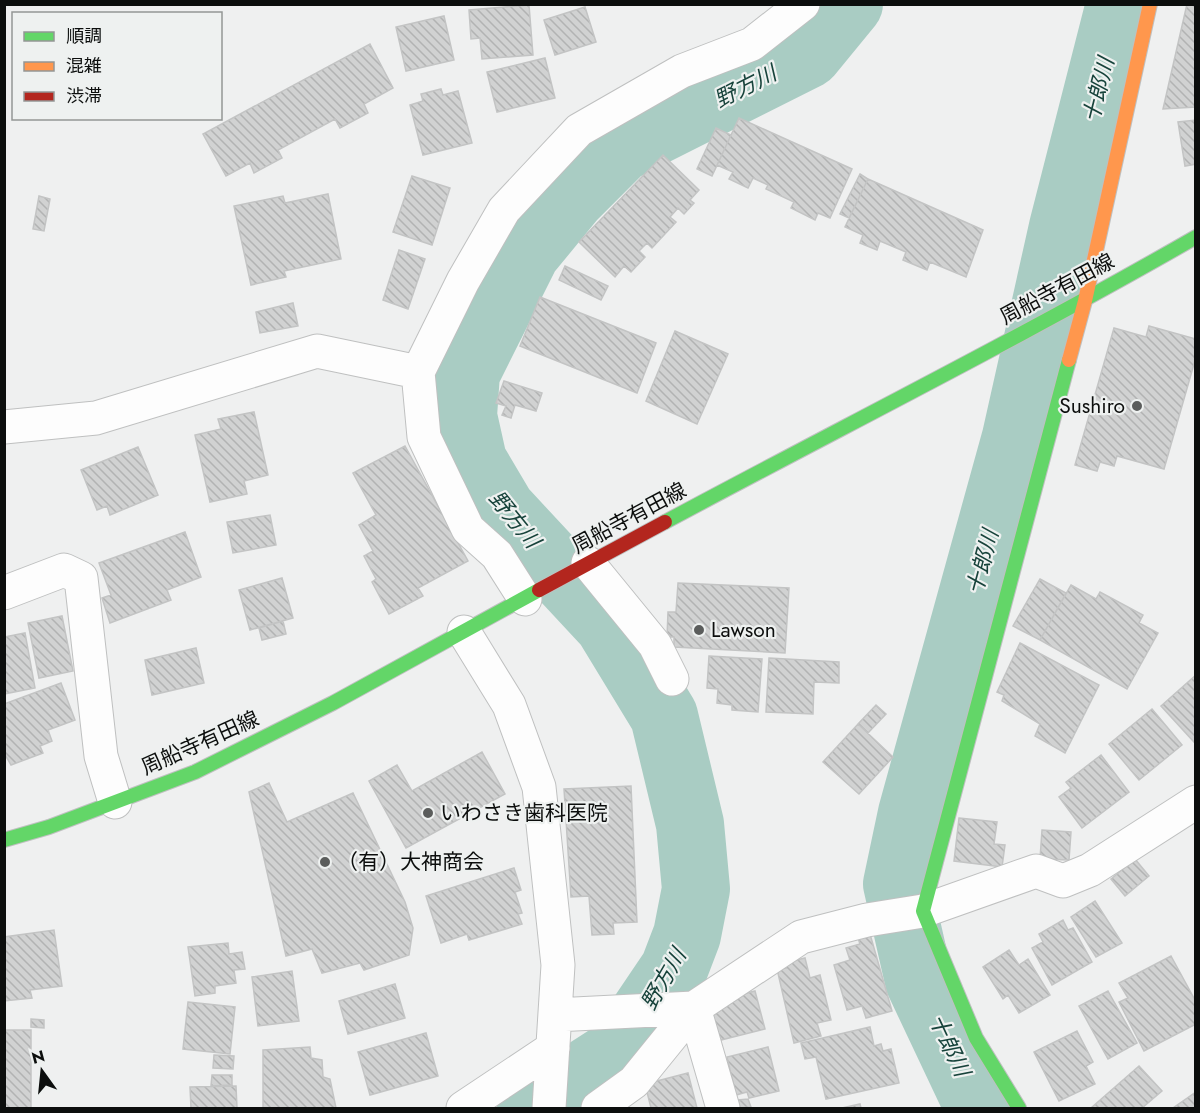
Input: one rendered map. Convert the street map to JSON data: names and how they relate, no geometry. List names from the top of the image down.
{
  "streets": {
    "main road": ["周船寺有田線"]
  },
  "water": ["野方川", "十郎川"],
  "places": [
    "Sushiro",
    "Lawson",
    "いわさき歯科医院",
    "（有）大神商会"
  ],
  "legend": ["順調", "混雑", "渋滞"],
  "north": "top"
}
